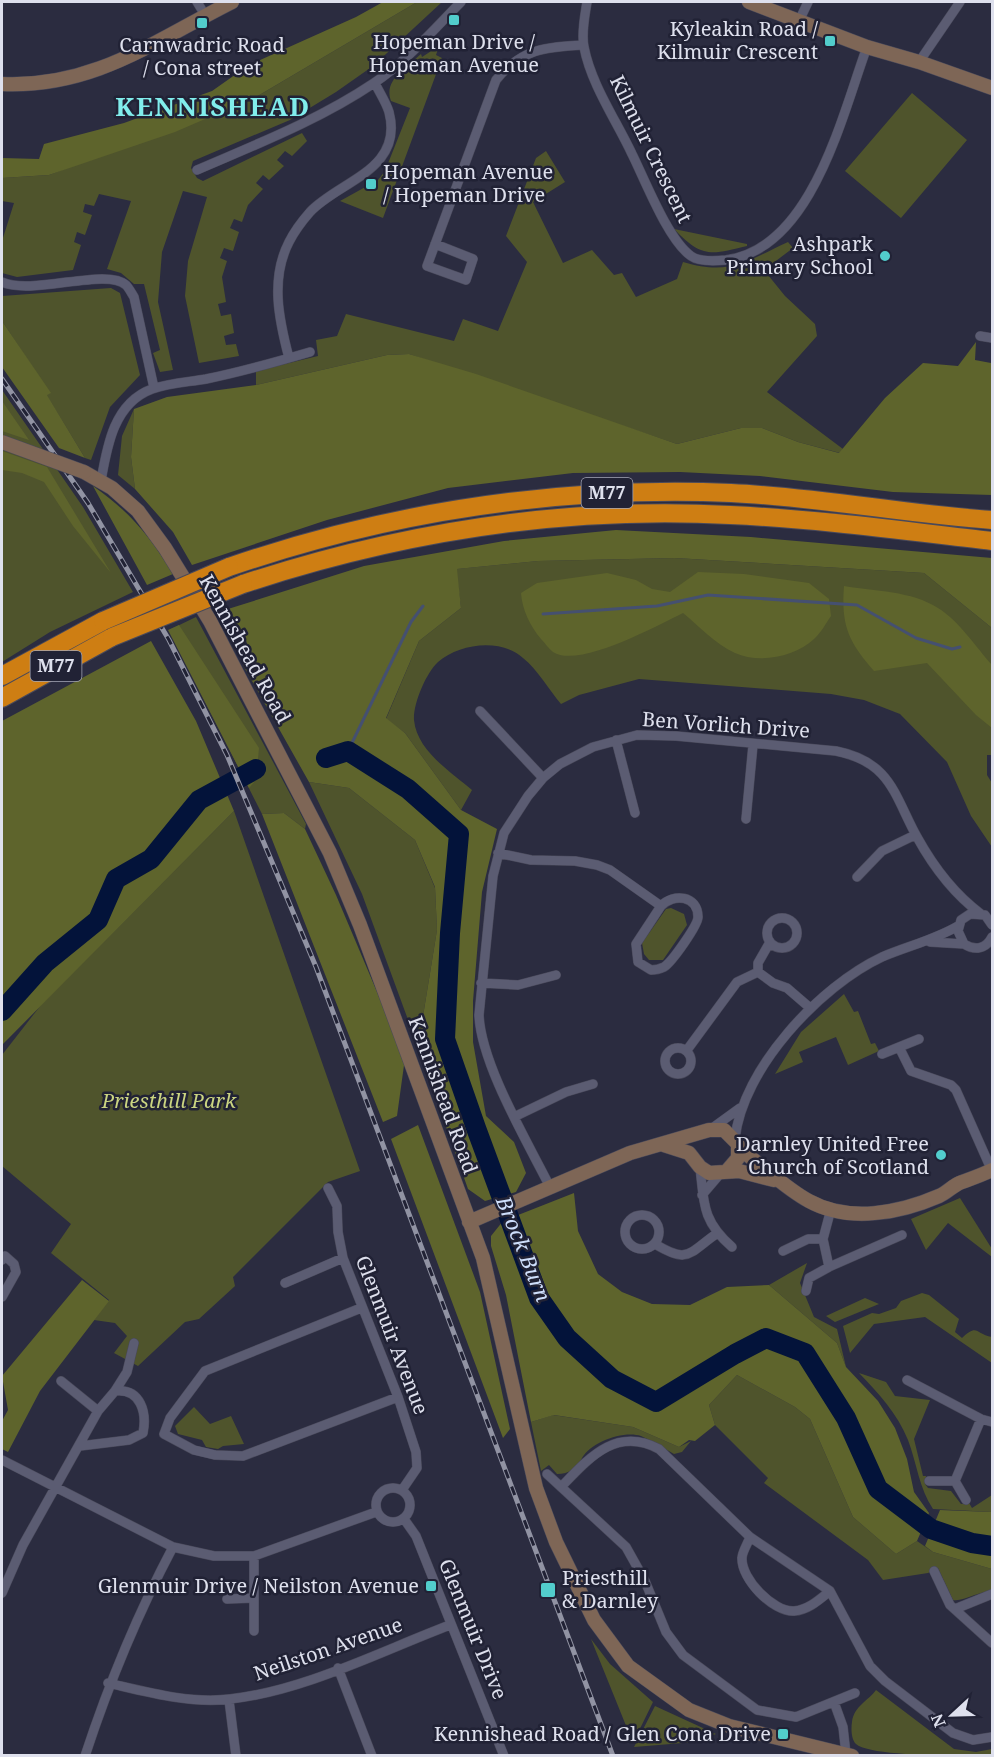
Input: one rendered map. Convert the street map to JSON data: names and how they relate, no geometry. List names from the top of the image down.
{
  "streets": {
    "highway": ["M77"],
    "street": [
      "Kilmuir Crescent",
      "Kennishead Road",
      "Ben Vorlich Drive",
      "Glenmuir Avenue",
      "Glenmuir Drive",
      "Neilston Avenue"
    ]
  },
  "crossings": [
    ["Glenmuir Avenue", "Glenmuir Drive"],
    ["Glenmuir Drive", "Neilston Avenue"]
  ],
  "districts": ["KENNISHEAD"],
  "water": ["Brock Burn"],
  "parks": ["Priesthill Park"],
  "places": {
    "transit": [
      "Hopeman Drive / Hopeman Avenue",
      "Carnwadric Road / Cona street",
      "Kyleakin Road / Kilmuir Crescent",
      "Hopeman Avenue / Hopeman Drive",
      "Glenmuir Drive / Neilston Avenue",
      "Priesthill & Darnley",
      "Kennishead Road / Glen Cona Drive"
    ],
    "other": ["Ashpark Primary School", "Darnley United Free Church of Scotland"]
  },
  "north": "left"
}
